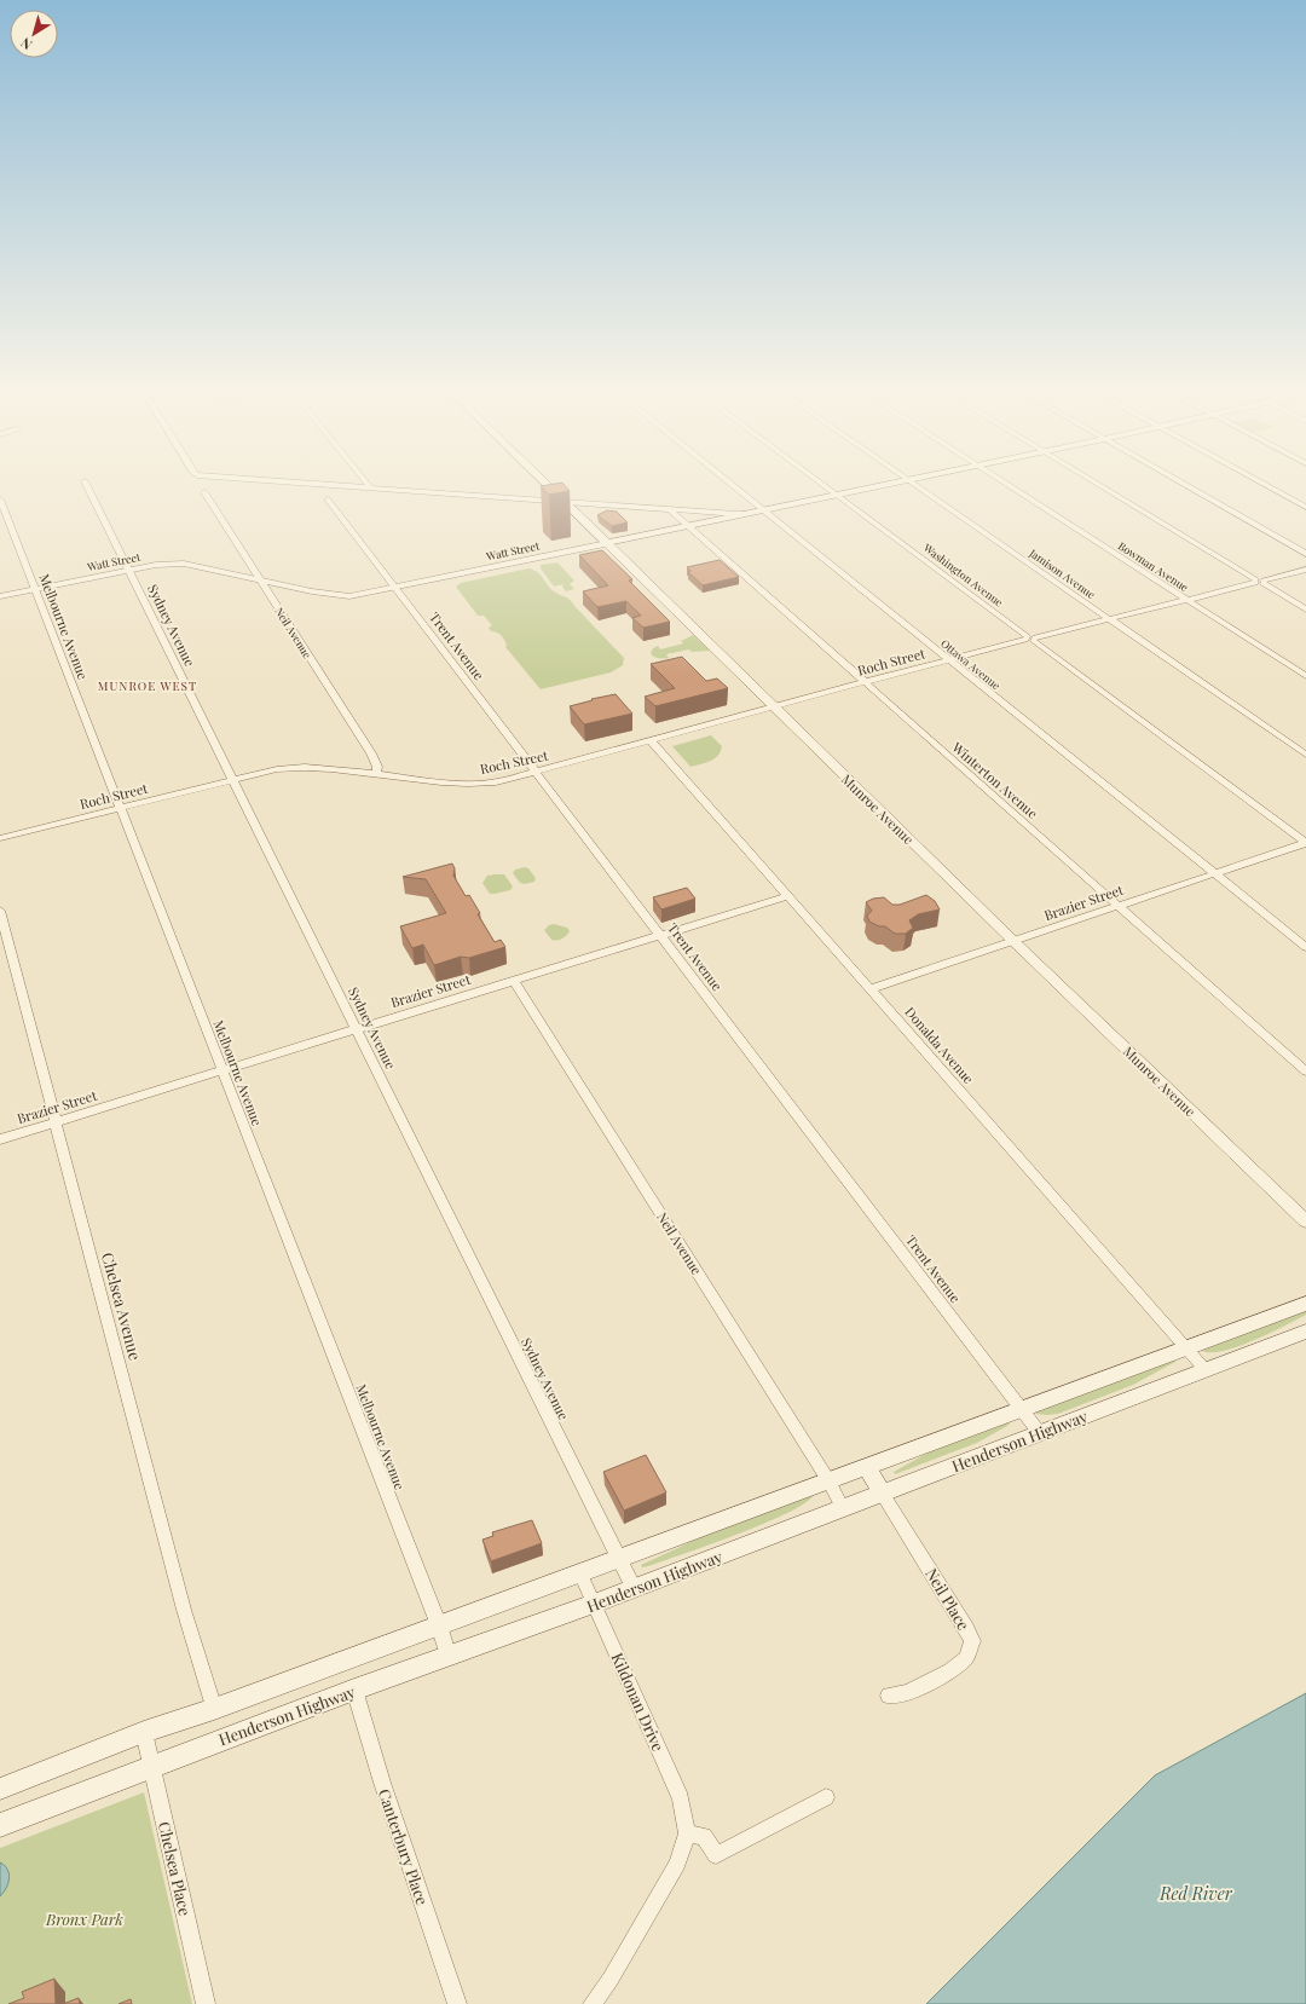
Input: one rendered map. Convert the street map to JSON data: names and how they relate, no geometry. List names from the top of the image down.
{
  "streets": {
    "main road": ["Watt Street", "Munroe Avenue", "Henderson Highway"],
    "street": [
      "Bowman Avenue",
      "Jamison Avenue",
      "Washington Avenue",
      "Sydney Avenue",
      "Melbourne Avenue",
      "Neil Avenue",
      "Trent Avenue",
      "Roch Street",
      "Ottawa Avenue",
      "Winterton Avenue",
      "Brazier Street",
      "Donalda Avenue",
      "Chelsea Avenue",
      "Neil Place",
      "Kildonan Drive",
      "Canterbury Place",
      "Chelsea Place"
    ]
  },
  "crossings": [
    ["Watt Street", "Washington Avenue"],
    ["Watt Street", "Sydney Avenue"],
    ["Watt Street", "Melbourne Avenue"],
    ["Watt Street", "Neil Avenue"],
    ["Watt Street", "Trent Avenue"],
    ["Watt Street", "Ottawa Avenue"],
    ["Watt Street", "Winterton Avenue"],
    ["Watt Street", "Munroe Avenue"],
    ["Bowman Avenue", "Roch Street"],
    ["Jamison Avenue", "Roch Street"],
    ["Washington Avenue", "Roch Street"],
    ["Washington Avenue", "Brazier Street"],
    ["Sydney Avenue", "Roch Street"],
    ["Sydney Avenue", "Brazier Street"],
    ["Sydney Avenue", "Henderson Highway"],
    ["Melbourne Avenue", "Roch Street"],
    ["Melbourne Avenue", "Brazier Street"],
    ["Melbourne Avenue", "Henderson Highway"],
    ["Neil Avenue", "Roch Street"],
    ["Neil Avenue", "Brazier Street"],
    ["Neil Avenue", "Henderson Highway"],
    ["Trent Avenue", "Roch Street"],
    ["Trent Avenue", "Brazier Street"],
    ["Trent Avenue", "Henderson Highway"],
    ["Roch Street", "Ottawa Avenue"],
    ["Roch Street", "Winterton Avenue"],
    ["Roch Street", "Munroe Avenue"],
    ["Roch Street", "Donalda Avenue"],
    ["Ottawa Avenue", "Brazier Street"],
    ["Winterton Avenue", "Brazier Street"],
    ["Munroe Avenue", "Brazier Street"],
    ["Brazier Street", "Donalda Avenue"],
    ["Brazier Street", "Chelsea Avenue"],
    ["Donalda Avenue", "Henderson Highway"],
    ["Chelsea Avenue", "Henderson Highway"],
    ["Henderson Highway", "Neil Place"],
    ["Henderson Highway", "Kildonan Drive"],
    ["Henderson Highway", "Canterbury Place"],
    ["Henderson Highway", "Chelsea Place"]
  ],
  "districts": ["MUNROE WEST"],
  "water": ["Red River"],
  "parks": ["Bronx Park"],
  "north": "bottom left"
}
